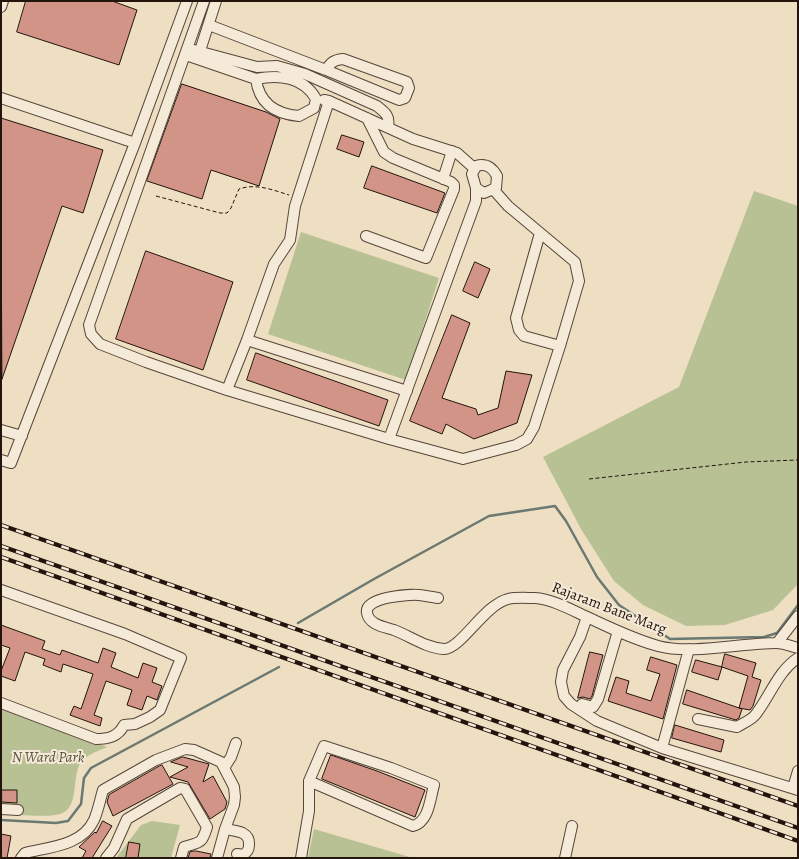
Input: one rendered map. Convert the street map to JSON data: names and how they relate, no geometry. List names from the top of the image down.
{
  "streets": {
    "street": ["Rajaram Bane Marg"]
  },
  "parks": ["N Ward Park"]
}
